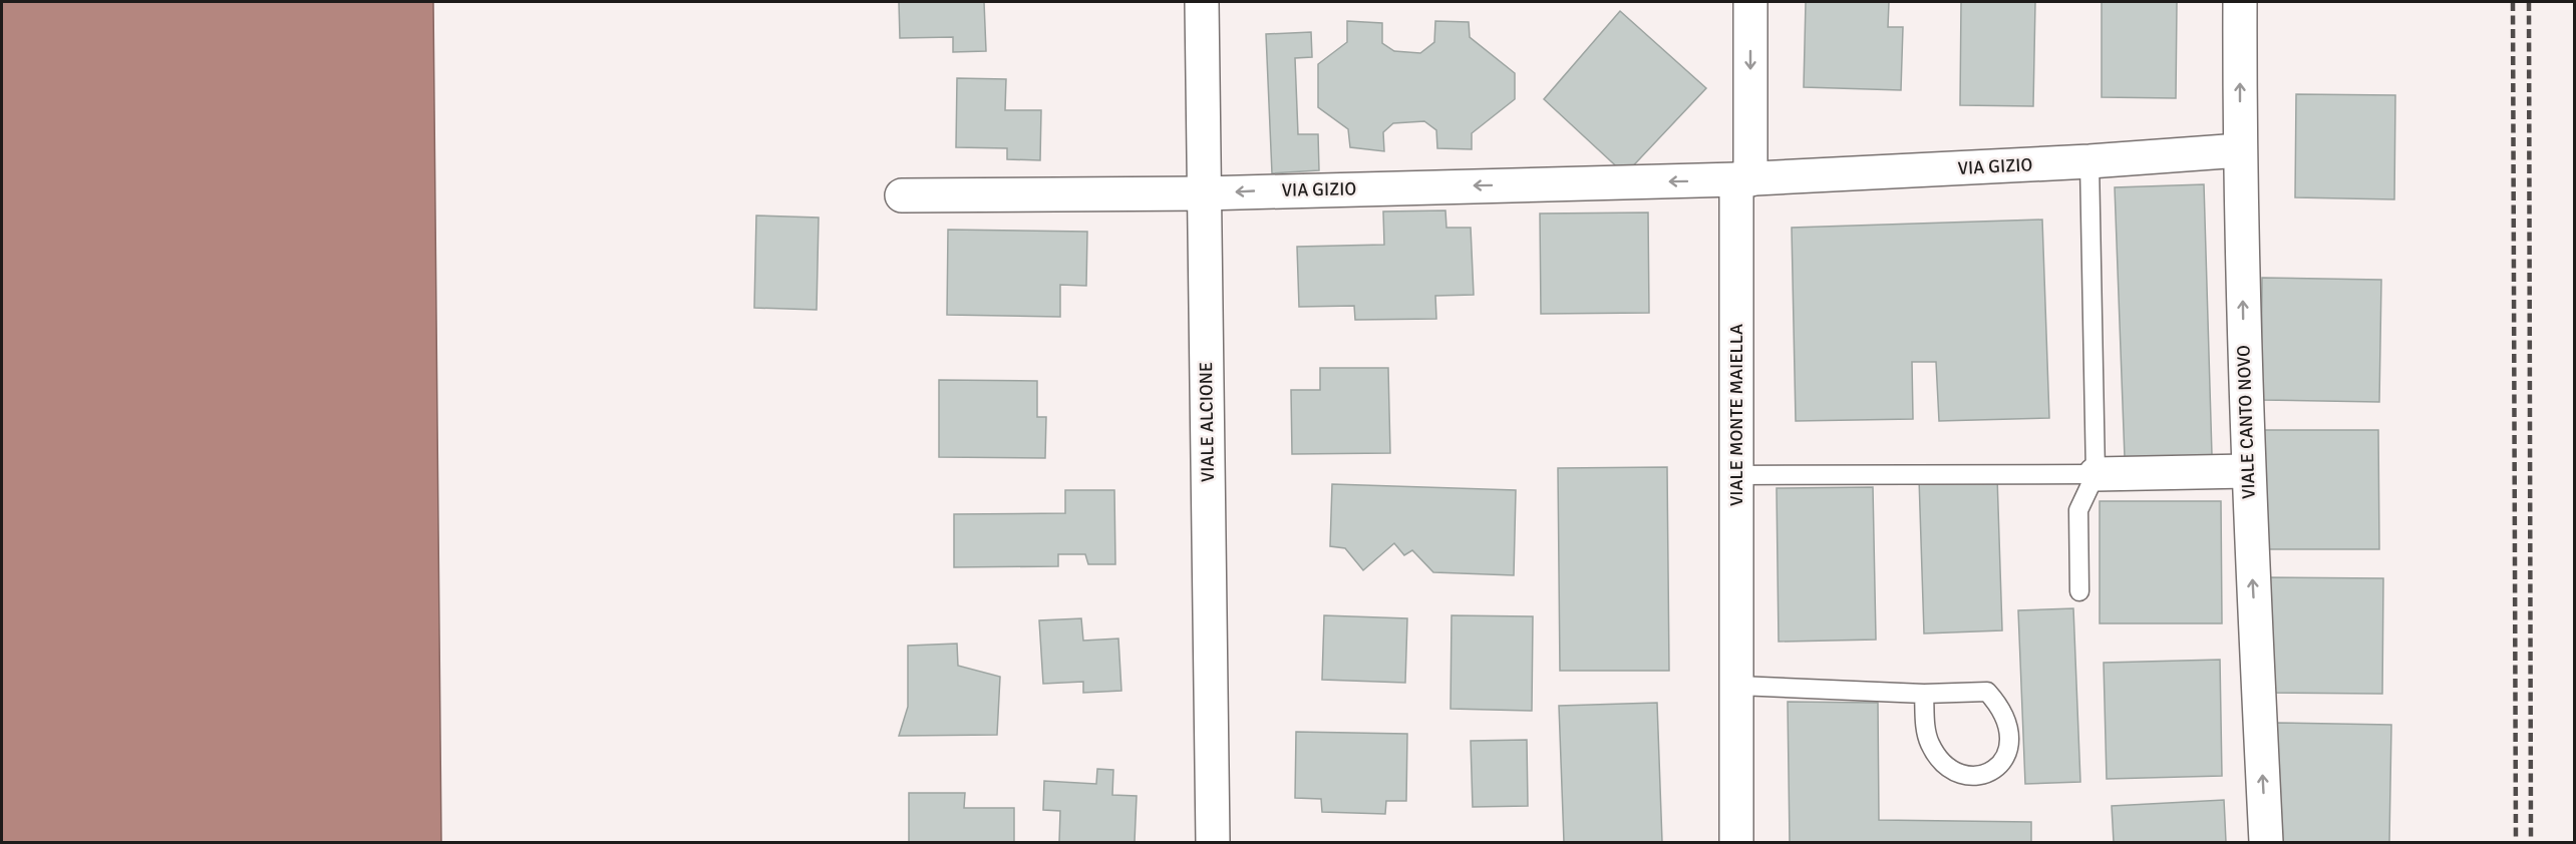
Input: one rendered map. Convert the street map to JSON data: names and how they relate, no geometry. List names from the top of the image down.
{
  "streets": {
    "street": [
      "VIA GIZIO",
      "VIALE MONTE MAIELLA",
      "VIALE ALCIONE",
      "VIALE CANTO NOVO"
    ]
  },
  "crossings": [
    ["VIA GIZIO", "VIALE MONTE MAIELLA"],
    ["VIA GIZIO", "VIALE ALCIONE"],
    ["VIA GIZIO", "VIALE CANTO NOVO"]
  ],
  "one_way": ["VIA GIZIO", "VIALE CANTO NOVO"]
}
